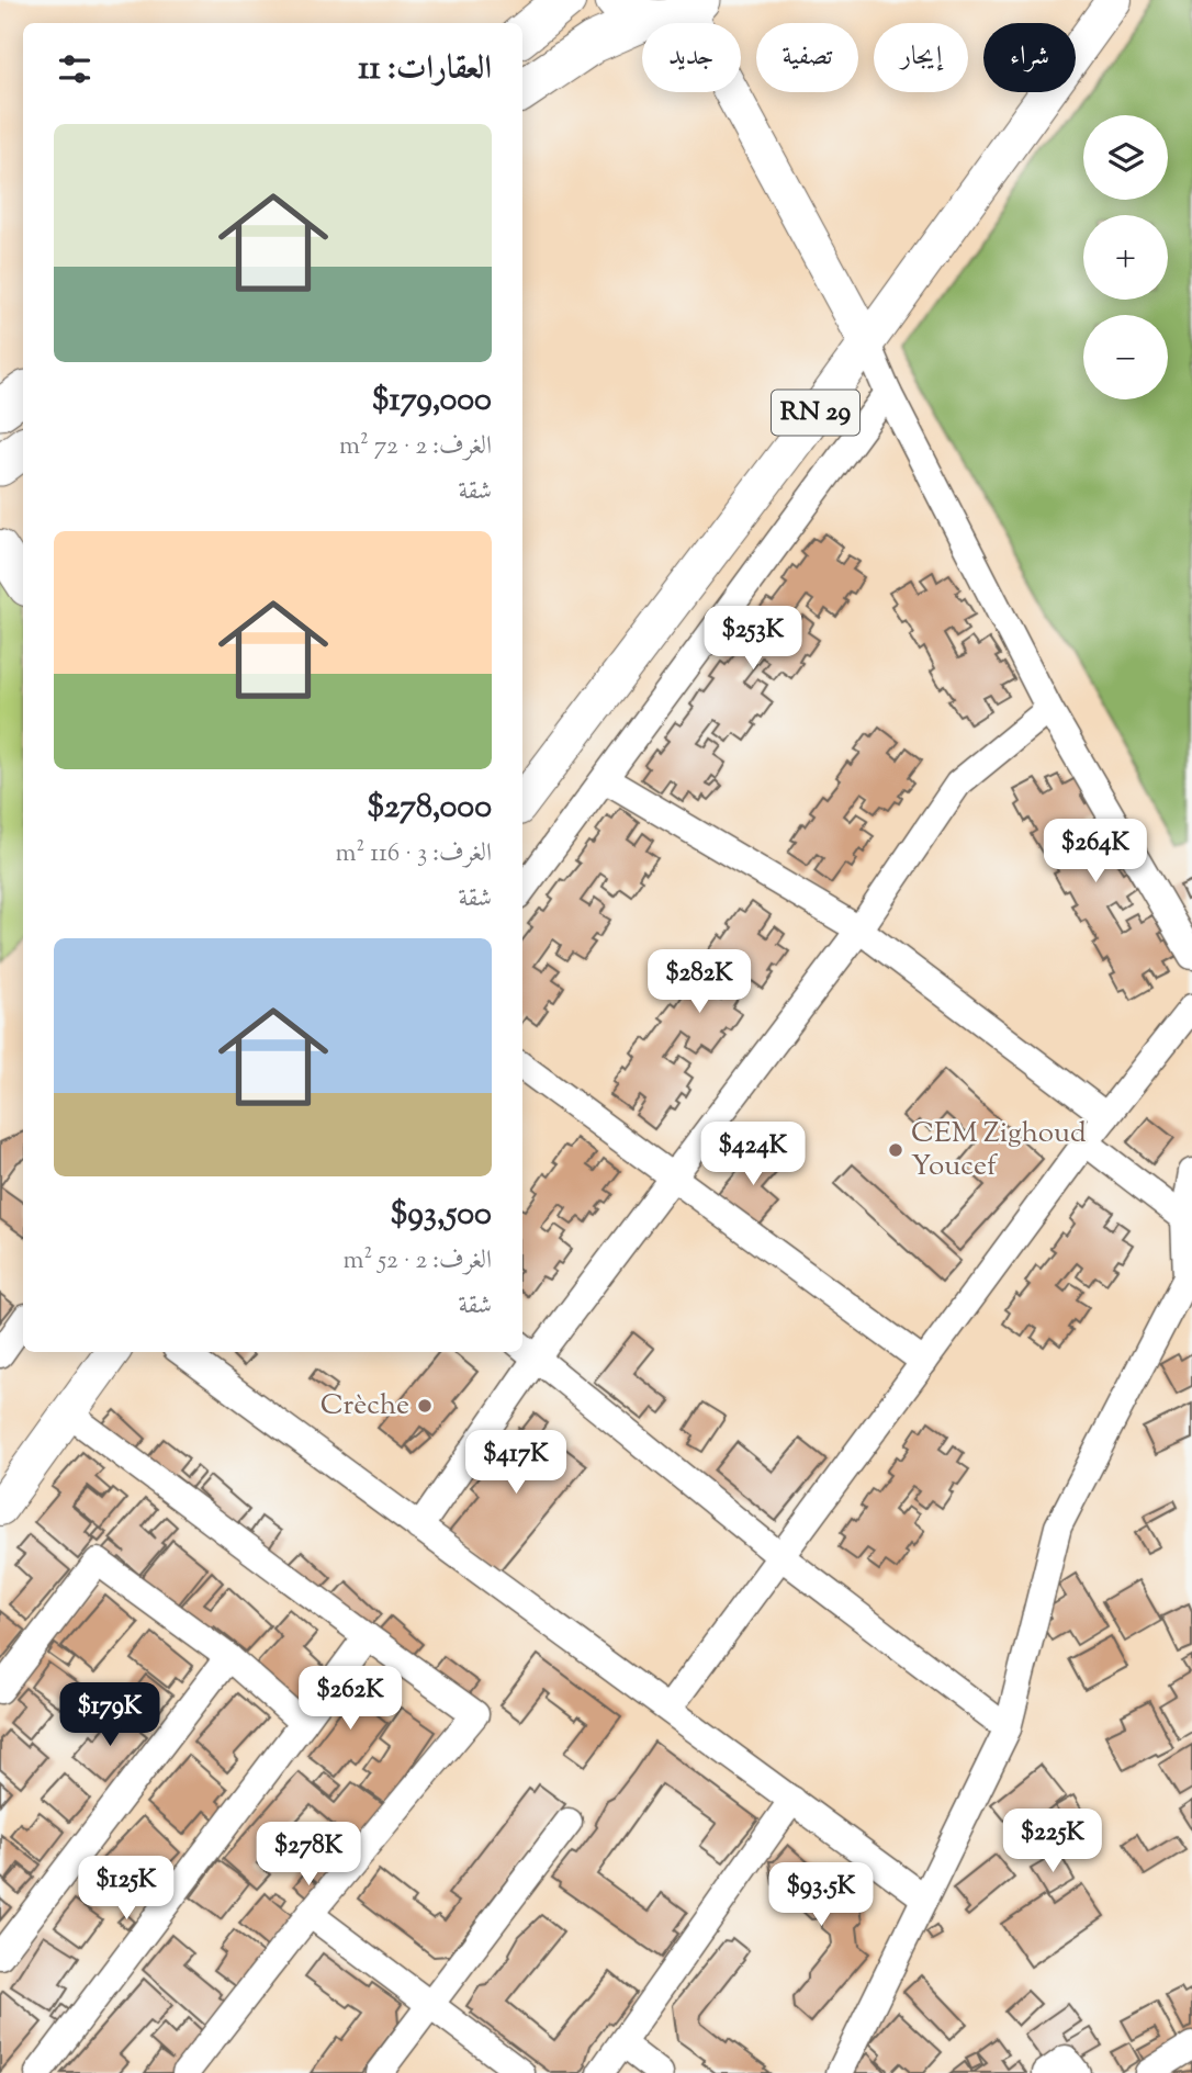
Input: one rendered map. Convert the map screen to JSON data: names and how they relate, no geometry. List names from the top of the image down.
{
  "streets": {
    "main road": ["RN 29"]
  },
  "places": ["CEM Zighoud Youcef", "Crèche"],
  "page": {
    "chip": [
      "شراء",
      "إيجار",
      "تصفية",
      "جديد"
    ],
    "heading": "العقارات: 11",
    "map_buttons": ["+", "−"],
    "list": [
      {
        "name": "$179,000",
        "note": "الغرف: 2 · 72 m² · شقة"
      },
      {
        "name": "$278,000",
        "note": "الغرف: 3 · 116 m² · شقة"
      },
      {
        "name": "$93,500",
        "note": "الغرف: 2 · 52 m² · شقة"
      }
    ],
    "price": [
      "$253K",
      "$264K",
      "$282K",
      "$424K",
      "$417K",
      "$262K",
      "$179K",
      "$225K",
      "$278K",
      "$125K",
      "$93.5K"
    ]
  }
}
